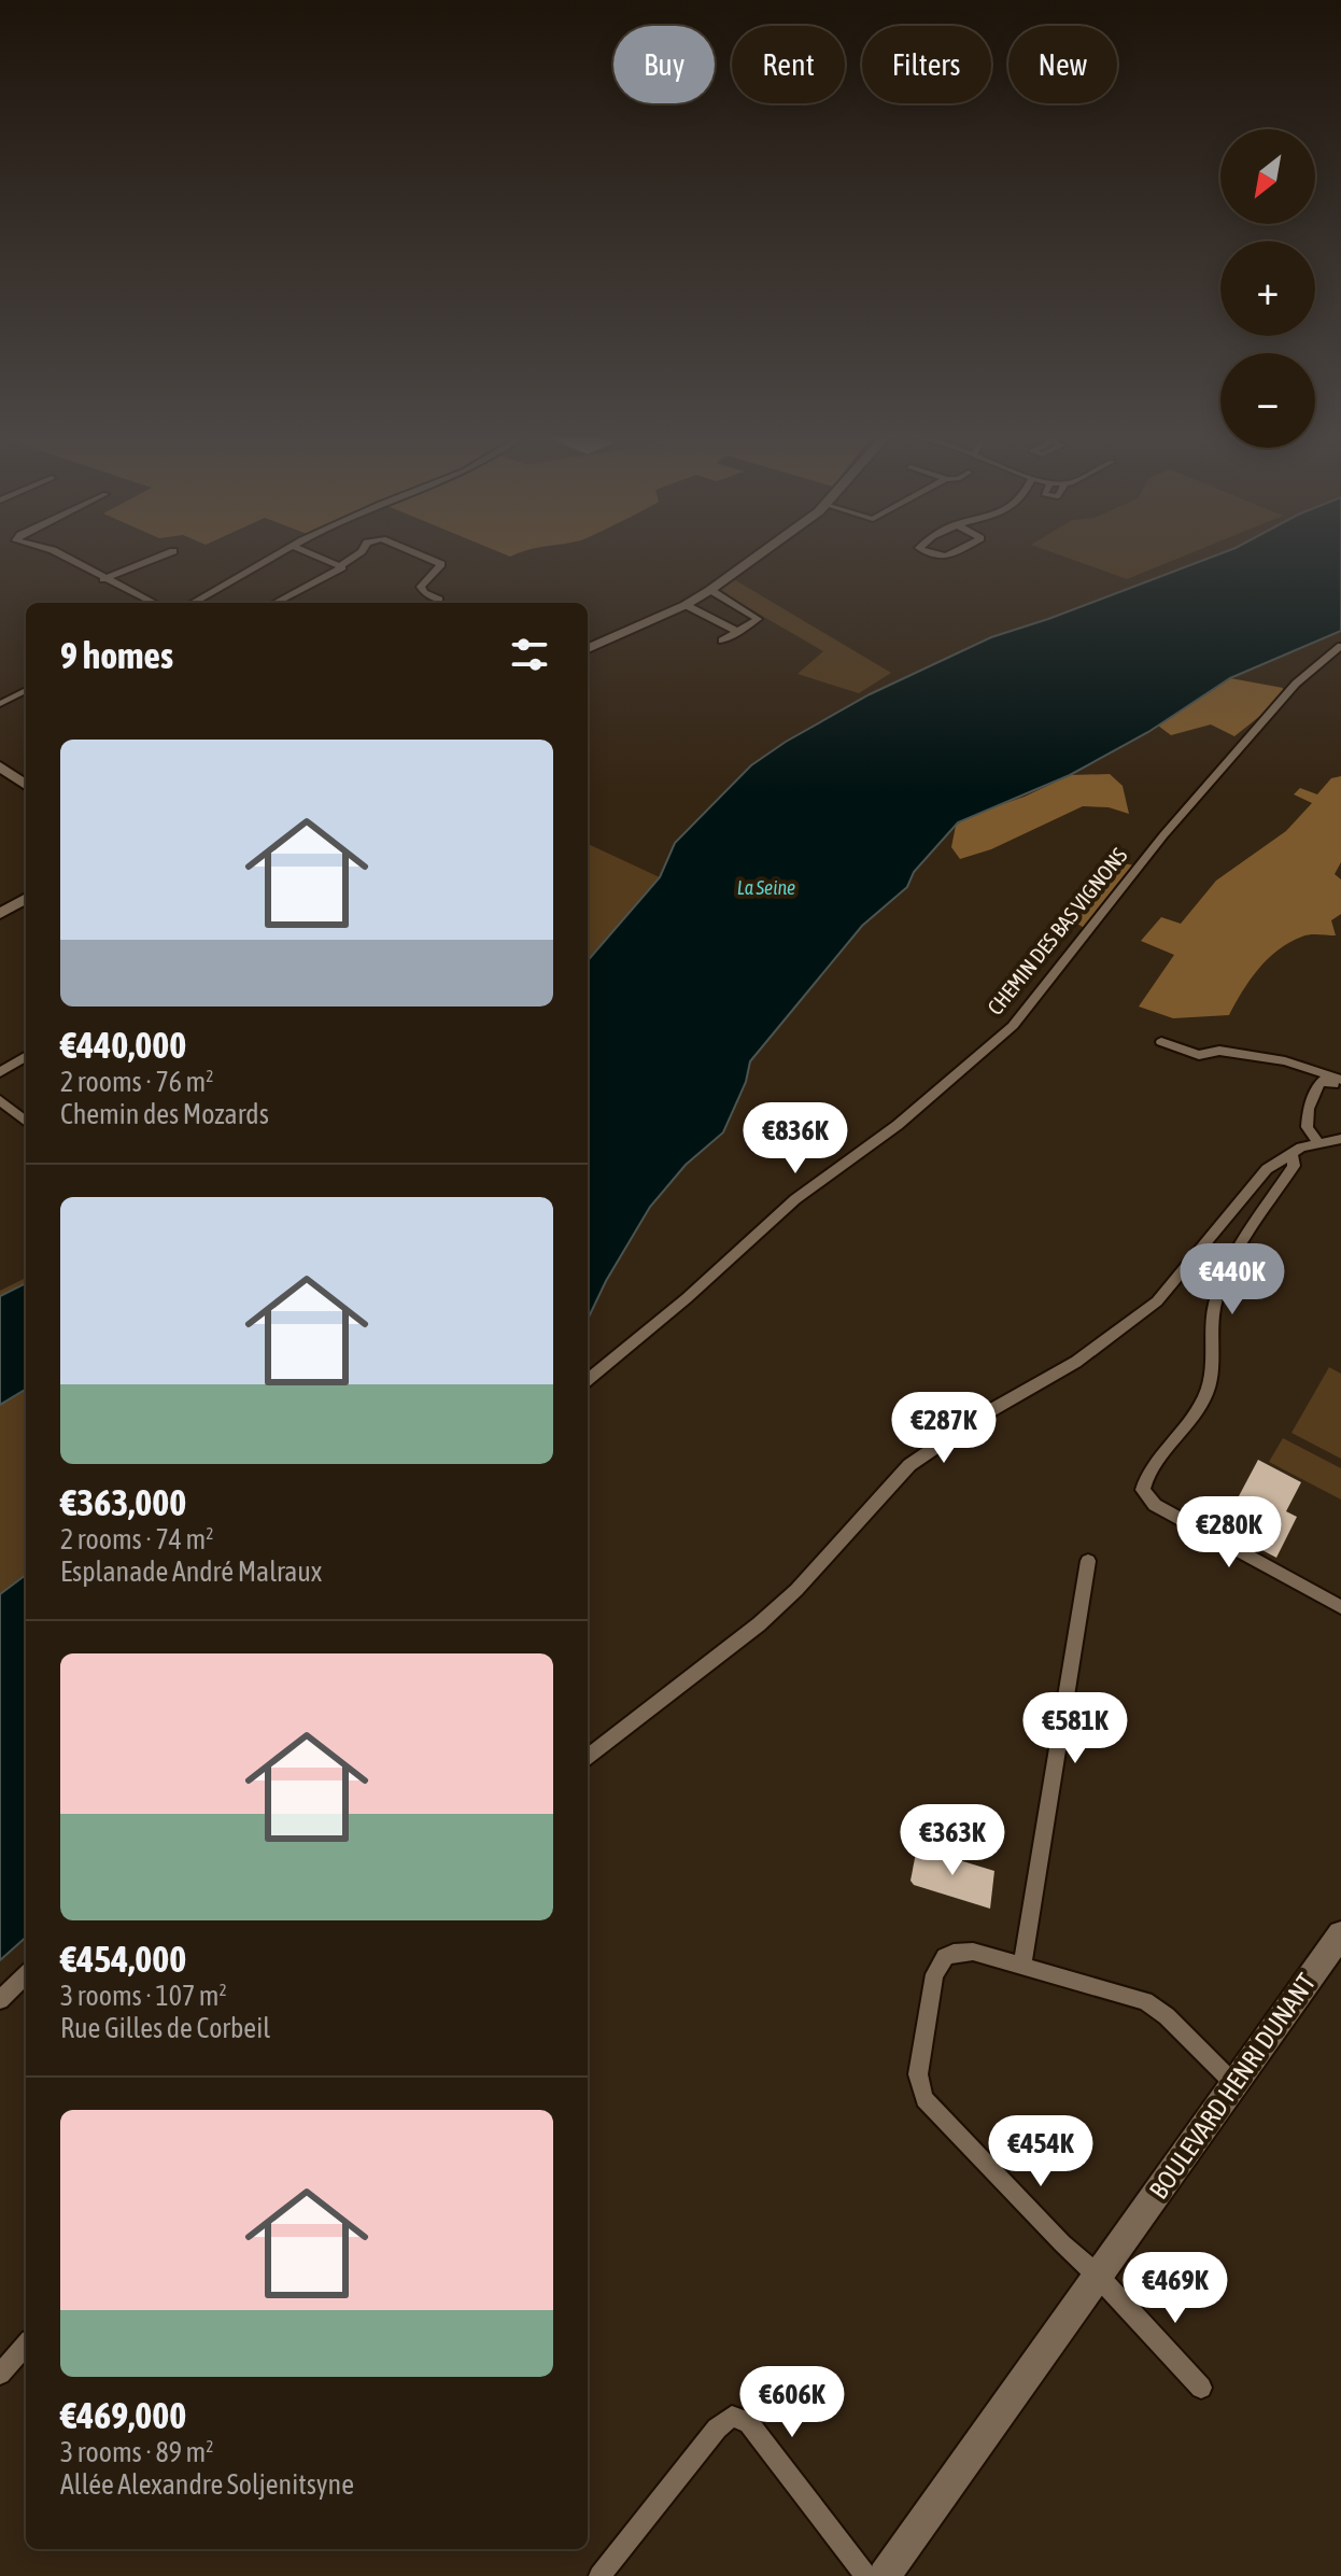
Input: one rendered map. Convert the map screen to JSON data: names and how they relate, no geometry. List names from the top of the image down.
{
  "streets": {
    "street": ["CHEMIN DES BAS VIGNONS", "BOULEVARD HENRI DUNANT"]
  },
  "water": ["La Seine"],
  "north": "bottom left",
  "page": {
    "chip": [
      "Buy",
      "Rent",
      "Filters",
      "New"
    ],
    "map_buttons": ["+", "−"],
    "heading": "9 homes",
    "list": [
      {
        "name": "€440,000",
        "note": "2 rooms · 76 m² · Chemin des Mozards"
      },
      {
        "name": "€363,000",
        "note": "2 rooms · 74 m² · Esplanade André Malraux"
      },
      {
        "name": "€454,000",
        "note": "3 rooms · 107 m² · Rue Gilles de Corbeil"
      },
      {
        "name": "€469,000",
        "note": "3 rooms · 89 m² · Allée Alexandre Soljenitsyne"
      }
    ],
    "price": [
      "€836K",
      "€440K",
      "€287K",
      "€280K",
      "€581K",
      "€363K",
      "€454K",
      "€469K",
      "€606K"
    ]
  }
}
